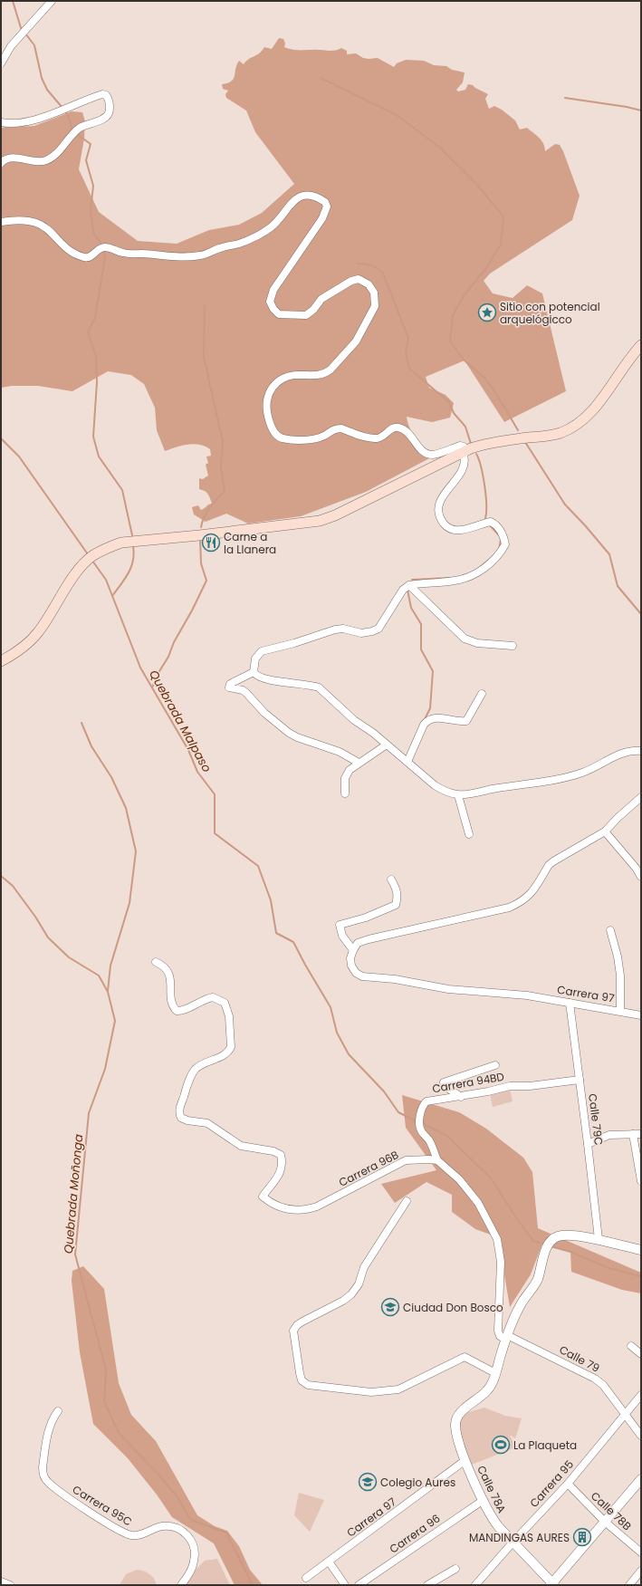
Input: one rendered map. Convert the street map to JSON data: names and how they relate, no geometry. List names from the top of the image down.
{
  "streets": {
    "street": [
      "Carrera 97",
      "Carrera 94BD",
      "Calle 79C",
      "Carrera 96B",
      "Calle 79",
      "Carrera 95",
      "Calle 78A",
      "Carrera 95C",
      "Calle 78B",
      "Carrera 96"
    ]
  },
  "crossings": [
    ["Carrera 97", "Calle 79C"],
    ["Carrera 97", "Calle 78A"],
    ["Carrera 94BD", "Calle 79C"],
    ["Carrera 94BD", "Carrera 96B"],
    ["Calle 79", "Carrera 95"],
    ["Carrera 95", "Calle 78A"],
    ["Carrera 95", "Calle 78B"],
    ["Calle 78A", "Carrera 96"]
  ],
  "water": ["Quebrada Malpaso", "Quebrada Moñonga"],
  "places": {
    "place": ["Sitio con potencial arquelógicco"],
    "restaurant": ["Carne a la Llanera"],
    "school or university": ["Ciudad Don Bosco", "Colegio Aures"],
    "sports": ["La Plaqueta"],
    "building": ["MANDINGAS AURES"]
  }
}
